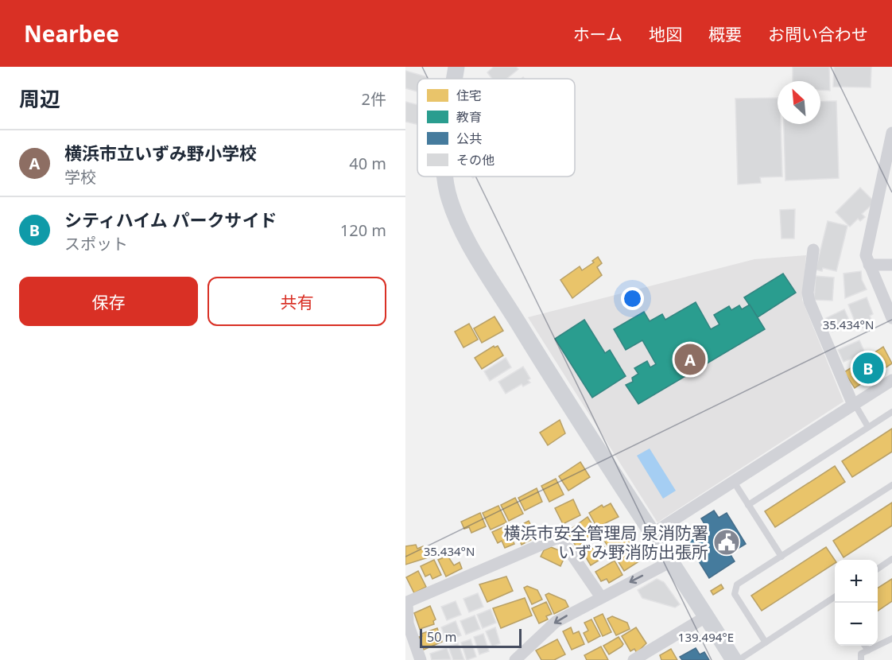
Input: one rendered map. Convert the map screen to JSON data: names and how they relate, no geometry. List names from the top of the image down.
{
  "places": {
    "public building": ["横浜市安全管理局 泉消防署 いずみ野消防出張所"]
  },
  "legend": [
    "住宅",
    "教育",
    "公共",
    "その他"
  ],
  "scale_bar": "50 m",
  "north": "top left",
  "page": {
    "header": "Nearbee",
    "nav": [
      "ホーム",
      "地図",
      "概要",
      "お問い合わせ"
    ],
    "heading": ["周辺", "2件"],
    "list": [
      {
        "mark": "A",
        "name": "横浜市立いずみ野小学校",
        "note": "学校",
        "value": "40 m"
      },
      {
        "mark": "B",
        "name": "シティハイム パークサイド",
        "note": "スポット",
        "value": "120 m"
      }
    ],
    "buttons": ["保存", "共有"],
    "pins": ["A", "B"],
    "map_buttons": ["+", "−"],
    "scale": "50 m"
  },
  "coordinates": ["35.434°N", "139.494°E"]
}
